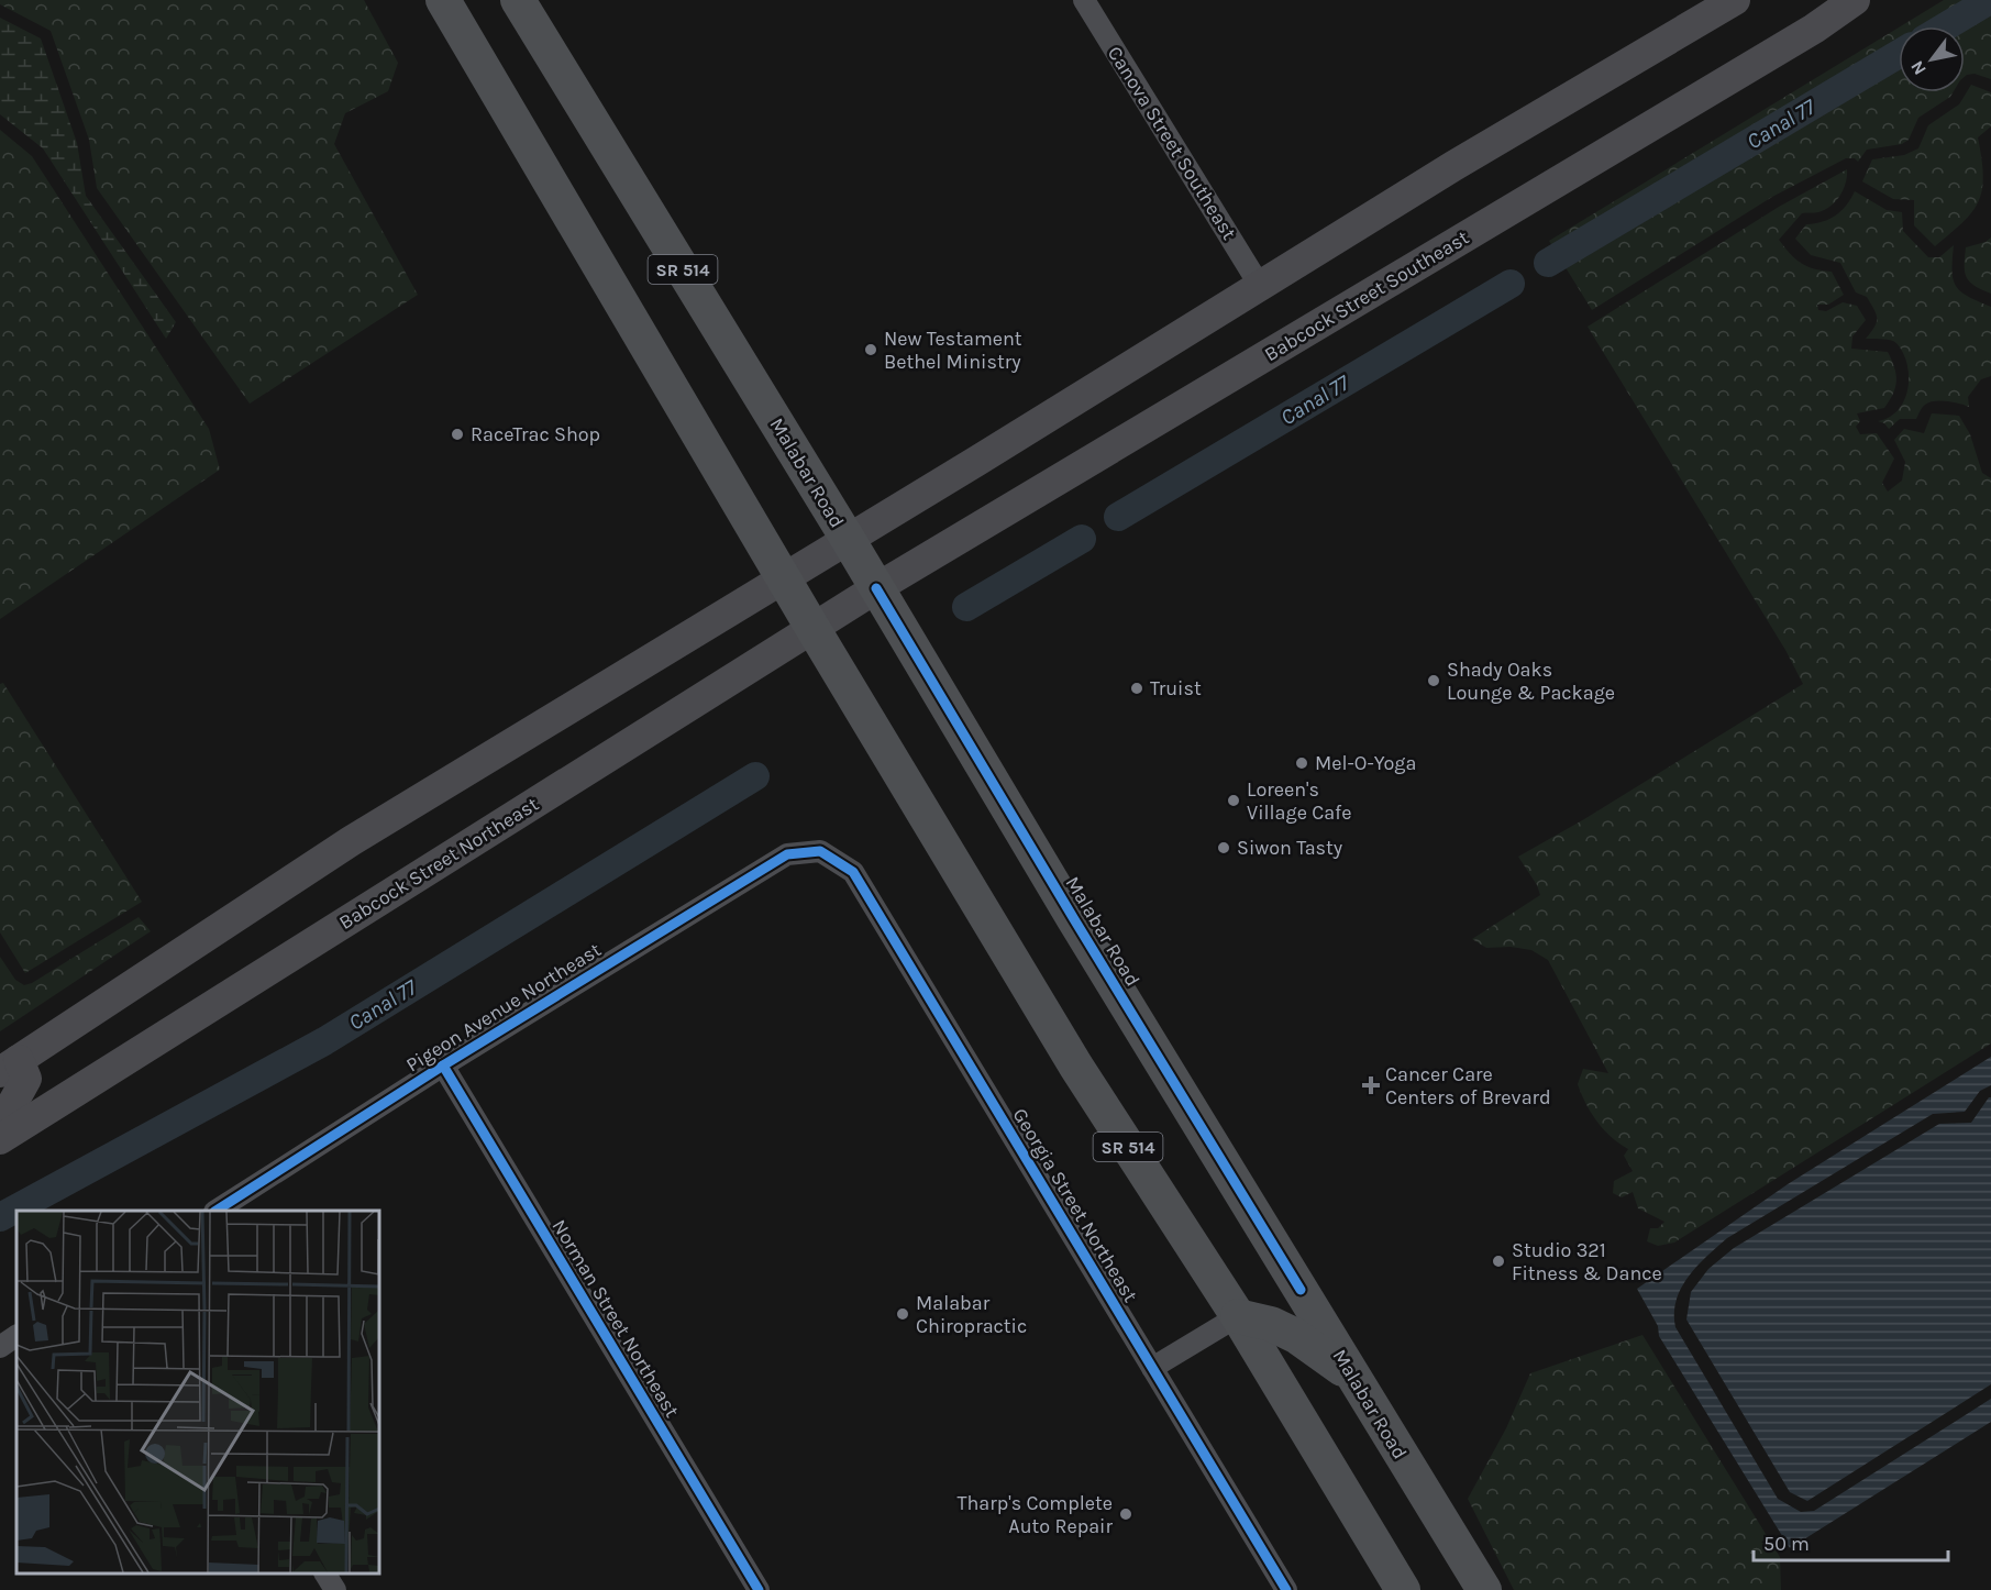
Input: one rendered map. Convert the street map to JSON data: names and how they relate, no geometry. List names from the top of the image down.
{
  "streets": {
    "main road": [
      "SR 514",
      "Babcock Street Southeast",
      "Malabar Road",
      "Babcock Street Northeast"
    ],
    "street": [
      "Canova Street Southeast",
      "Pigeon Avenue Northeast",
      "Georgia Street Northeast",
      "Norman Street Northeast"
    ]
  },
  "crossings": [
    ["SR 514", "Babcock Street Northeast"],
    ["Babcock Street Southeast", "Malabar Road"],
    ["Babcock Street Southeast", "Babcock Street Northeast"],
    ["Malabar Road", "Babcock Street Northeast"],
    ["Pigeon Avenue Northeast", "Georgia Street Northeast"],
    ["Pigeon Avenue Northeast", "Norman Street Northeast"]
  ],
  "water": ["Canal 77"],
  "places": {
    "other": [
      "New Testament Bethel Ministry",
      "RaceTrac Shop",
      "Shady Oaks Lounge & Package",
      "Truist",
      "Mel-O-Yoga",
      "Loreen's Village Cafe",
      "Siwon Tasty",
      "Studio 321 Fitness & Dance",
      "Malabar Chiropractic",
      "Tharp's Complete Auto Repair"
    ],
    "health": ["Cancer Care Centers of Brevard"]
  },
  "scale_bar": "50 m",
  "north": "bottom left"
}
